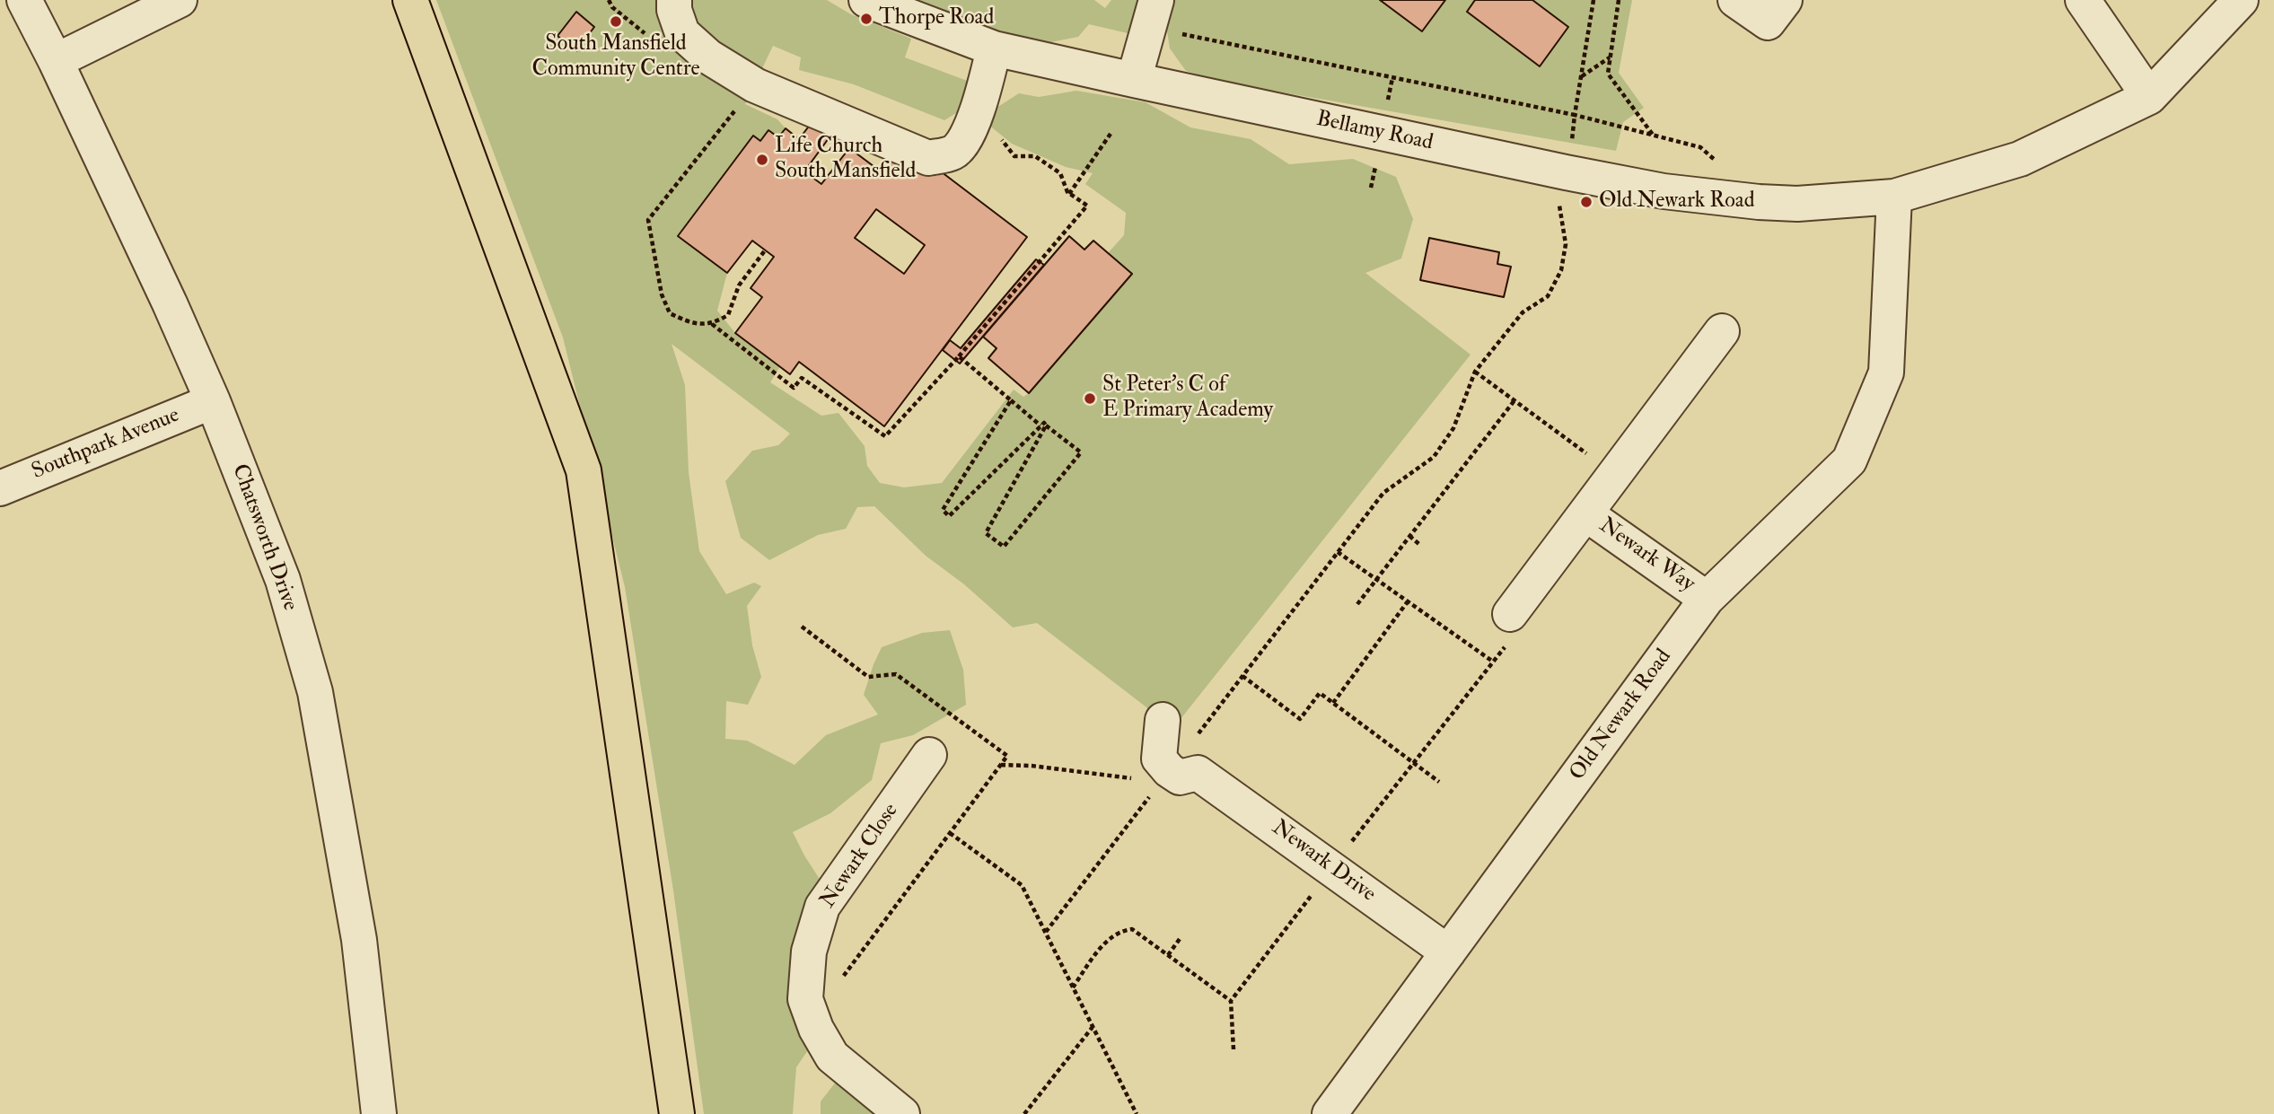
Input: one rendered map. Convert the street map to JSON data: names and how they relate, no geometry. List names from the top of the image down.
{
  "streets": {
    "street": [
      "Bellamy Road",
      "Southpark Avenue",
      "Chatsworth Drive",
      "Newark Way",
      "Old Newark Road",
      "Newark Close",
      "Newark Drive"
    ]
  },
  "crossings": [
    ["Bellamy Road", "Old Newark Road"],
    ["Southpark Avenue", "Chatsworth Drive"],
    ["Newark Way", "Old Newark Road"],
    ["Old Newark Road", "Newark Drive"]
  ],
  "places": [
    "Thorpe Road",
    "South Mansfield Community Centre",
    "Life Church South Mansfield",
    "Old Newark Road",
    "St Peter's C of E Primary Academy"
  ]
}
